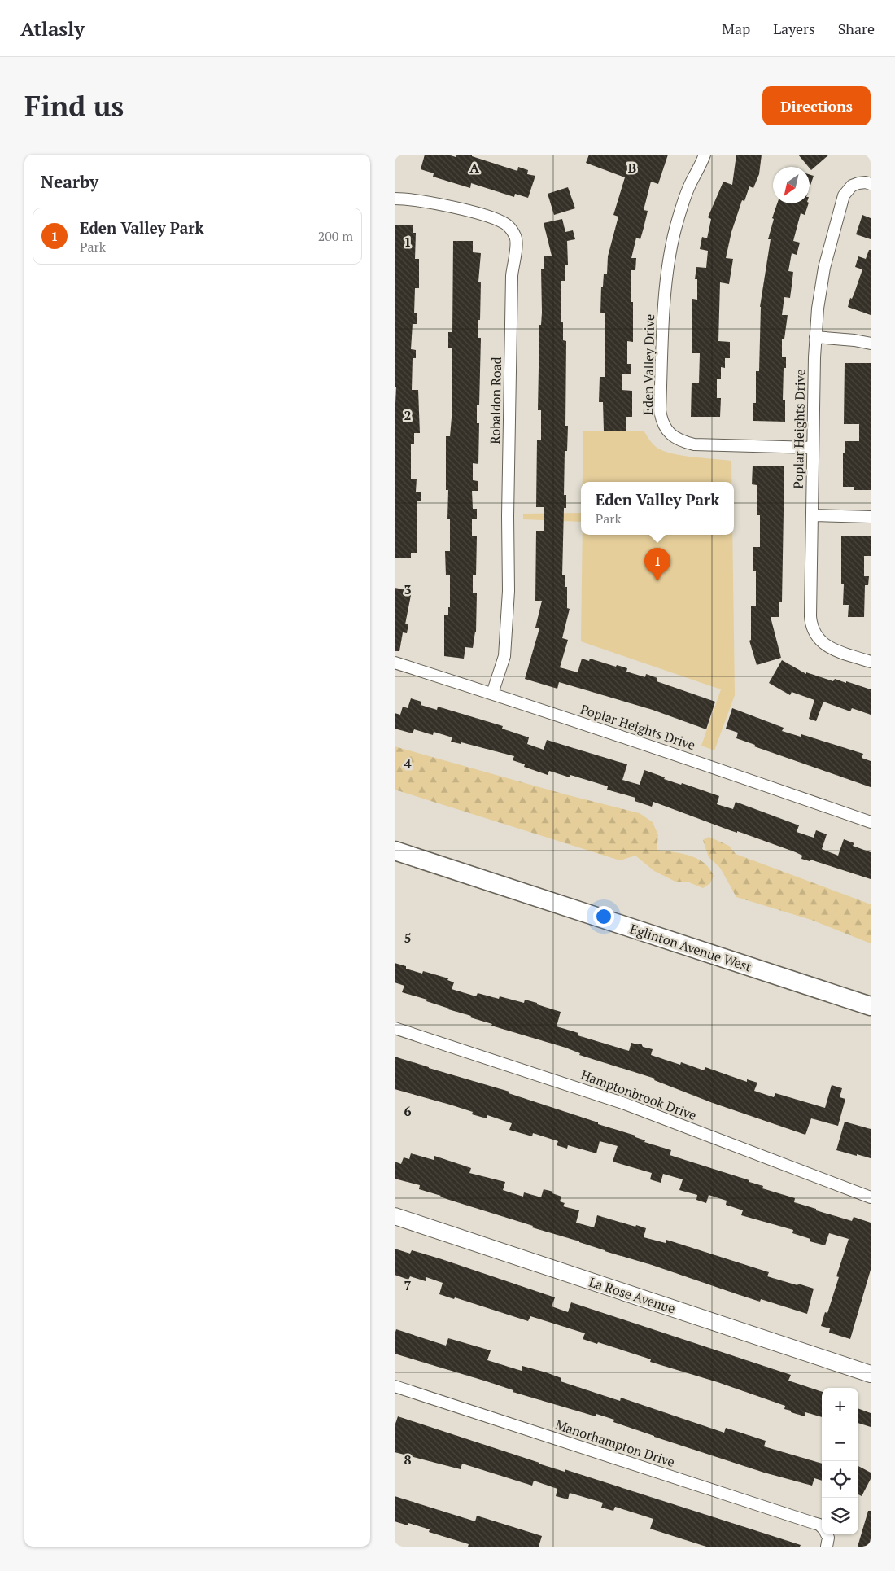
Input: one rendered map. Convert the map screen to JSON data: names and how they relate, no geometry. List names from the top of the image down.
{
  "streets": {
    "main road": ["Eglinton Avenue West"],
    "street": [
      "Eden Valley Drive",
      "Robaldon Road",
      "Poplar Heights Drive",
      "Hamptonbrook Drive",
      "La Rose Avenue",
      "Manorhampton Drive"
    ]
  },
  "crossings": [
    ["Eden Valley Drive", "Poplar Heights Drive"],
    ["Robaldon Road", "Poplar Heights Drive"]
  ],
  "north": "bottom left",
  "page": {
    "header": "Atlasly",
    "nav": ["Map", "Layers", "Share"],
    "buttons": "Directions",
    "title": "Find us",
    "heading": "Nearby",
    "list": [
      {
        "mark": "1",
        "name": "Eden Valley Park",
        "note": "Park",
        "value": "200 m"
      }
    ],
    "popup": ["Eden Valley Park", "Park"],
    "pins": "1",
    "map_buttons": ["+", "−"]
  },
  "grid": {
    "columns": ["A", "B"],
    "rows": [
      "1",
      "2",
      "3",
      "4",
      "5",
      "6",
      "7",
      "8"
    ]
  }
}
